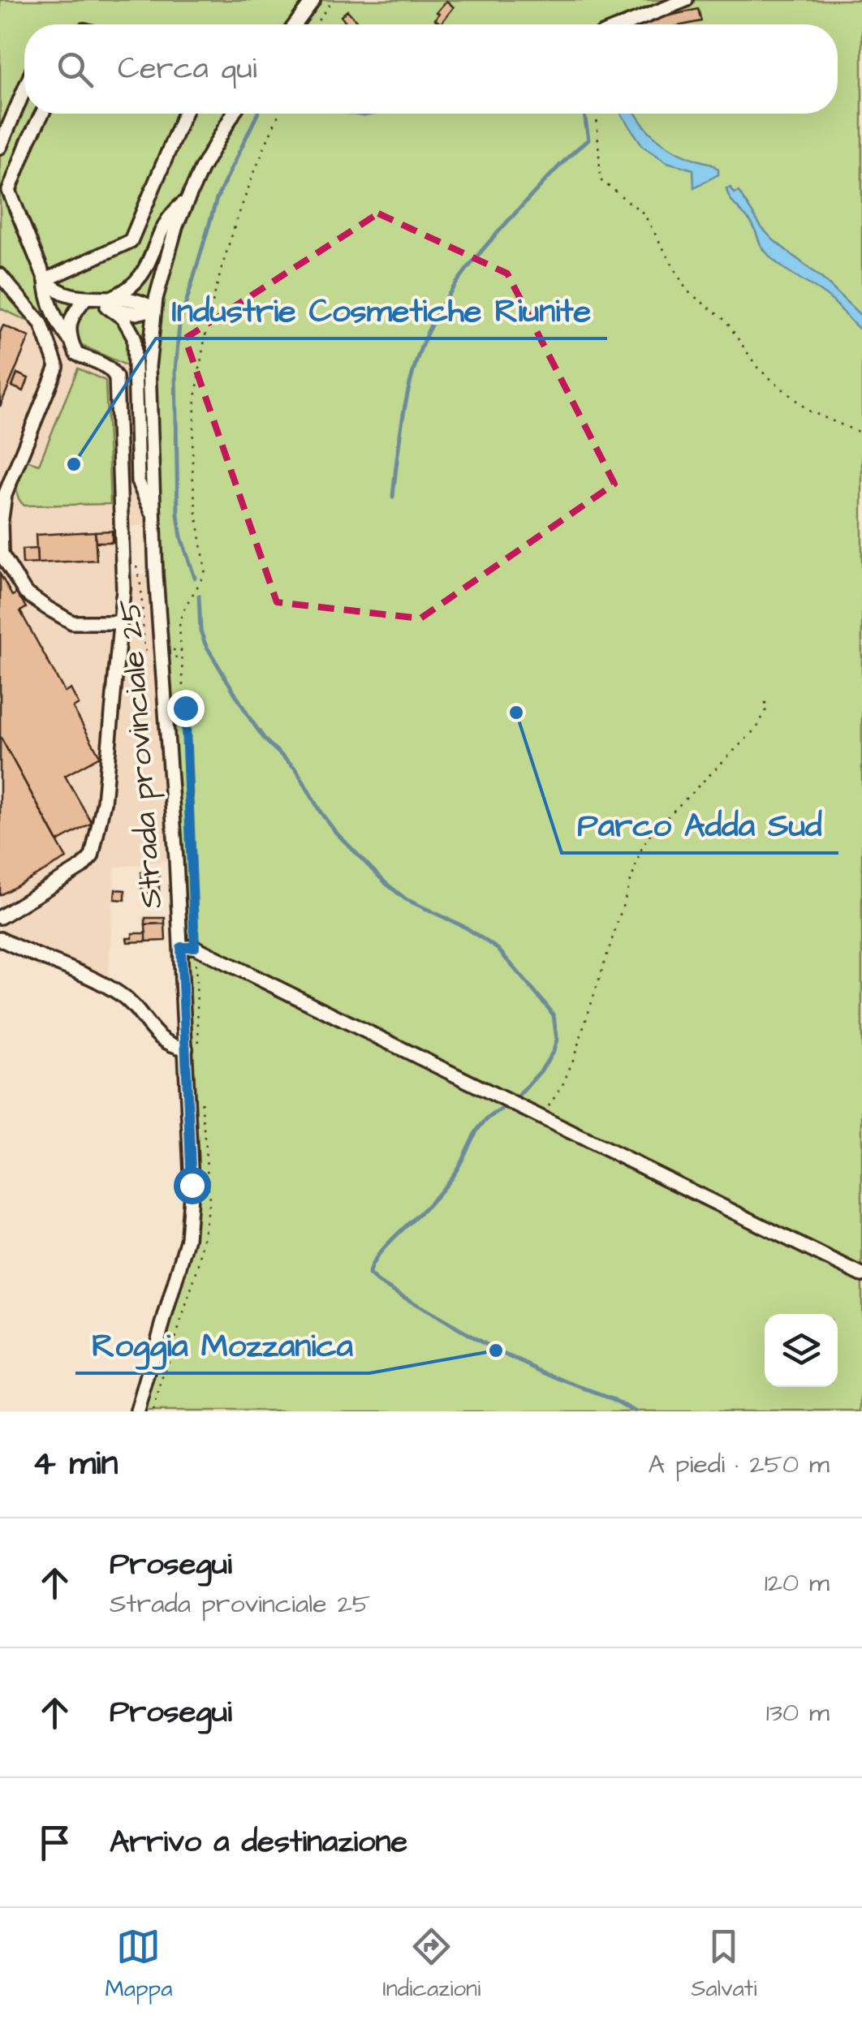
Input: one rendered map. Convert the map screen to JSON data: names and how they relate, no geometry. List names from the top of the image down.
{
  "streets": {
    "street": ["Strada provinciale 25"]
  },
  "places": ["Industrie Cosmetiche Riunite", "Parco Adda Sud", "Roggia Mozzanica"],
  "page": {
    "search": "Cerca qui",
    "heading": ["4 min", "A piedi · 250 m"],
    "list": [
      ["Prosegui", "Strada provinciale 25", "120 m"],
      ["Prosegui", "130 m"],
      "Arrivo a destinazione"
    ],
    "nav": ["Mappa", "Indicazioni", "Salvati"]
  }
}
